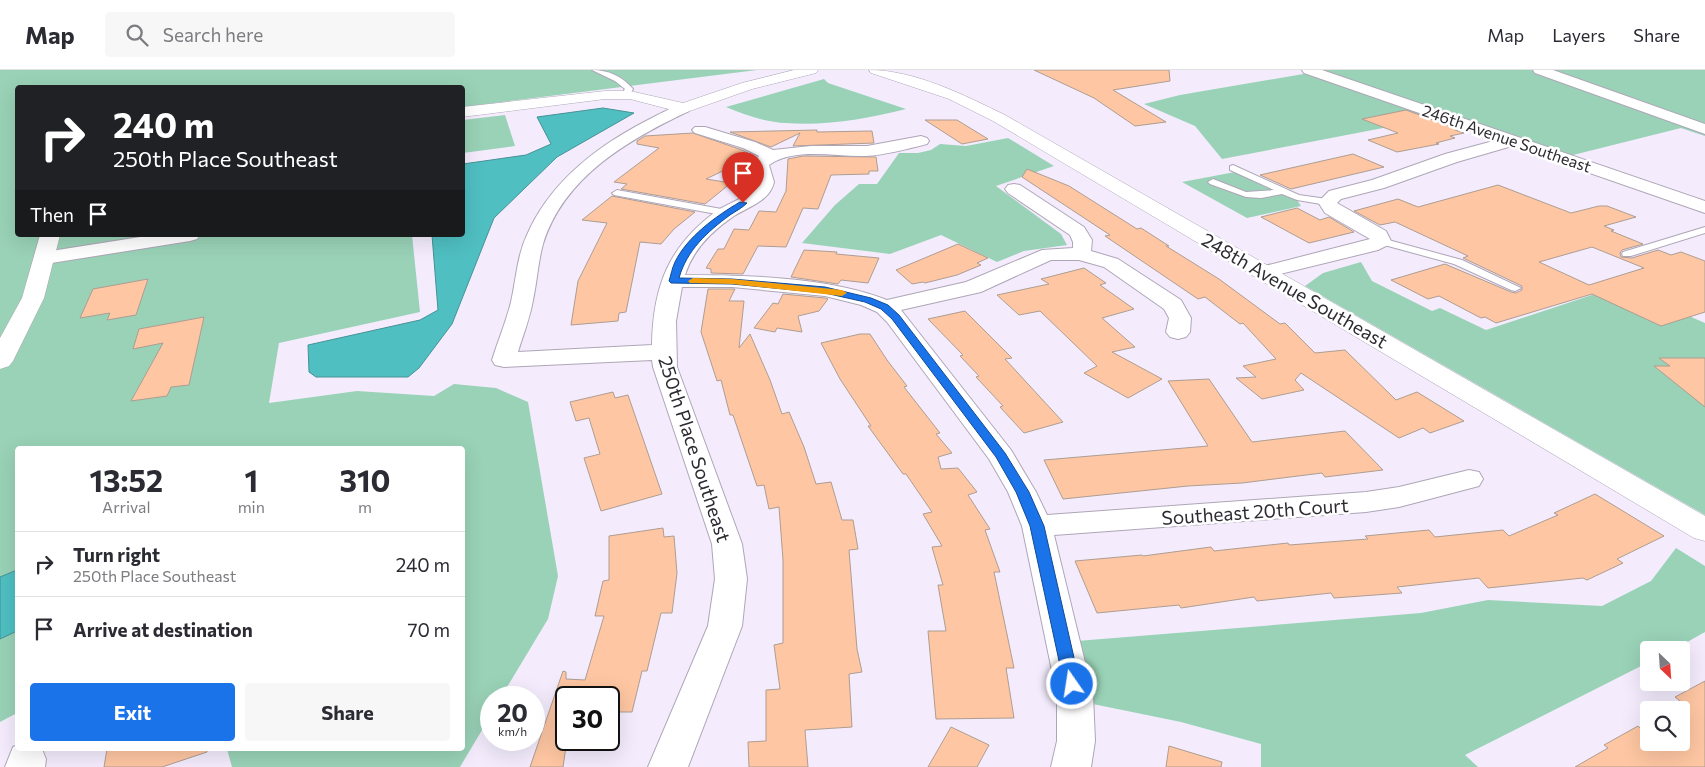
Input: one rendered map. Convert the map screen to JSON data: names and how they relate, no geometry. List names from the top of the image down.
{
  "streets": {
    "street": [
      "246th Avenue Southeast",
      "248th Avenue Southeast",
      "250th Place Southeast",
      "Southeast 20th Court"
    ]
  },
  "north": "bottom right",
  "page": {
    "header": "Map",
    "search": "Search here",
    "nav": ["Map", "Layers", "Share"],
    "turn": ["240 m", "250th Place Southeast"],
    "then": "Then",
    "eta": [
      "13:52",
      "Arrival",
      "1",
      "min",
      "310",
      "m"
    ],
    "list": [
      {
        "name": "Turn right",
        "note": "250th Place Southeast",
        "value": "240 m"
      },
      {
        "name": "Arrive at destination",
        "value": "70 m"
      }
    ],
    "buttons": ["Exit", "Share"],
    "speed": "20 km/h",
    "limit": "30"
  }
}
